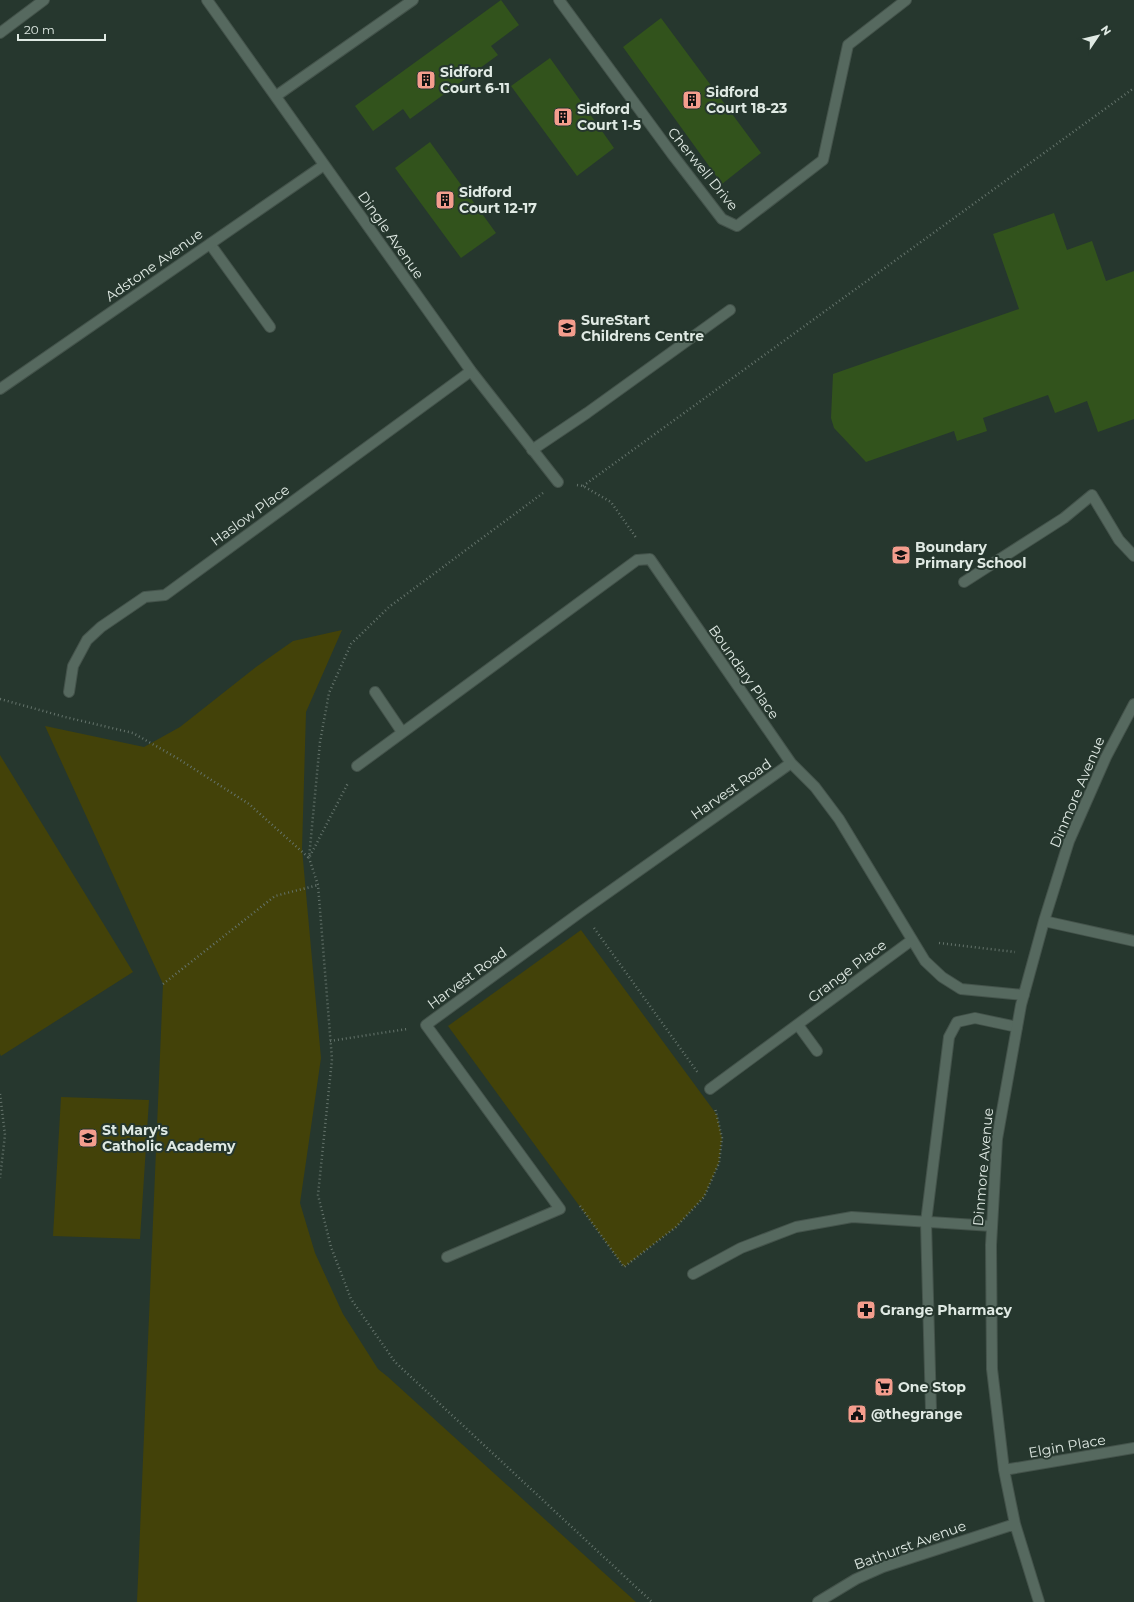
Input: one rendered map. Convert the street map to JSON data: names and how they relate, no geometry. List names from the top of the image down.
{
  "streets": {
    "street": [
      "Cherwell Drive",
      "Dingle Avenue",
      "Adstone Avenue",
      "Haslow Place",
      "Boundary Place",
      "Harvest Road",
      "Dinmore Avenue",
      "Grange Place",
      "Elgin Place",
      "Bathurst Avenue"
    ]
  },
  "crossings": [
    ["Dingle Avenue", "Adstone Avenue"],
    ["Dingle Avenue", "Haslow Place"],
    ["Boundary Place", "Harvest Road"],
    ["Boundary Place", "Dinmore Avenue"],
    ["Boundary Place", "Grange Place"],
    ["Dinmore Avenue", "Elgin Place"],
    ["Dinmore Avenue", "Bathurst Avenue"]
  ],
  "places": {
    "building": [
      "Sidford Court 6-11",
      "Sidford Court 18-23",
      "Sidford Court 1-5",
      "Sidford Court 12-17"
    ],
    "school or university": ["SureStart Childrens Centre", "Boundary Primary School", "St Mary's Catholic Academy"],
    "pharmacy": ["Grange Pharmacy"],
    "supermarket": ["One Stop"],
    "public building": ["@thegrange"]
  },
  "scale_bar": "20 m",
  "north": "top right"
}
